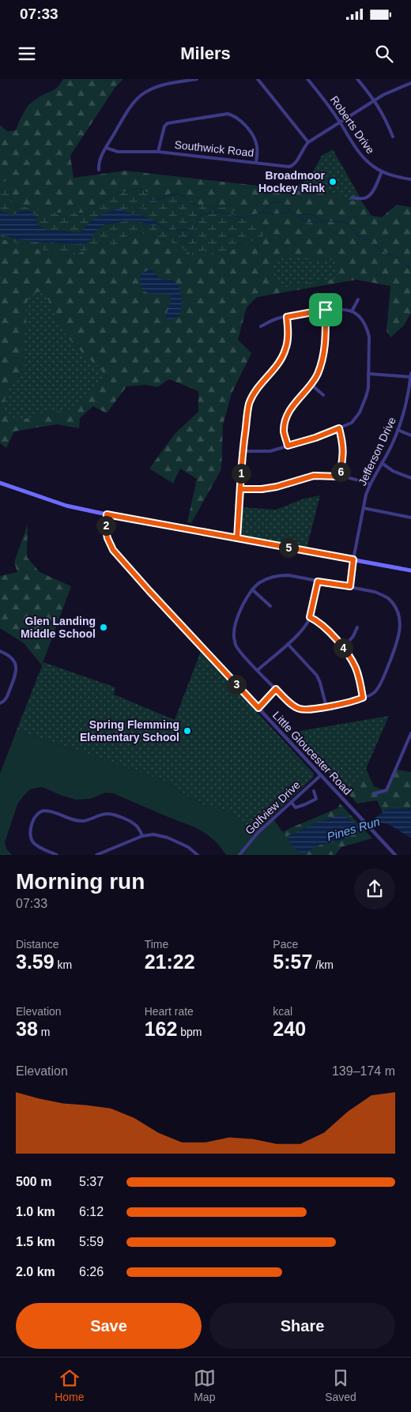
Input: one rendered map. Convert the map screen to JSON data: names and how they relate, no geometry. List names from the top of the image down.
{
  "streets": {
    "street": [
      "Roberts Drive",
      "Southwick Road",
      "Jefferson Drive",
      "Little Gloucester Road",
      "Golfview Drive"
    ]
  },
  "crossings": [
    ["Little Gloucester Road", "Golfview Drive"]
  ],
  "water": ["Pines Run"],
  "places": ["Broadmoor Hockey Rink", "Glen Landing Middle School", "Spring Flemming Elementary School"],
  "page": {
    "status": "07:33",
    "header": "Milers",
    "pins": [
      "6",
      "1",
      "2",
      "5",
      "4",
      "3"
    ],
    "heading": ["Morning run", "07:33"],
    "stats": [
      ["Distance", "3.59 km"],
      ["Time", "21:22"],
      ["Pace", "5:57 /km"],
      ["Elevation", "38 m"],
      ["Heart rate", "162 bpm"],
      ["kcal", "240"]
    ],
    "chart": ["Elevation", "139–174 m"],
    "list": [
      {
        "name": "500 m",
        "note": "5:37"
      },
      {
        "name": "1.0 km",
        "note": "6:12"
      },
      {
        "name": "1.5 km",
        "note": "5:59"
      },
      {
        "name": "2.0 km",
        "note": "6:26"
      }
    ],
    "buttons": ["Save", "Share"],
    "tabs": ["Home", "Map", "Saved"]
  }
}
